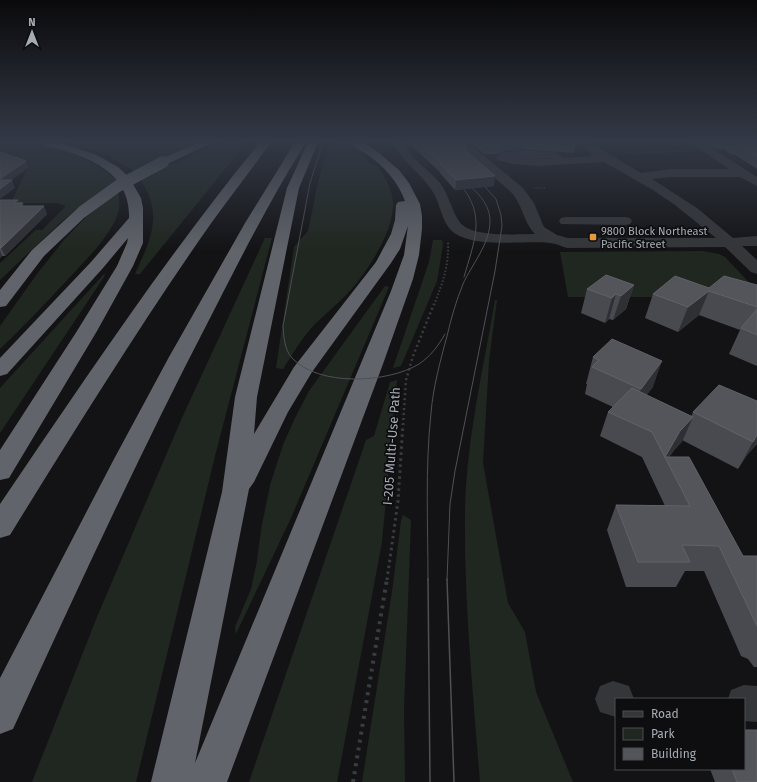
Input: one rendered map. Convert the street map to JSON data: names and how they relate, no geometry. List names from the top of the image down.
{
  "streets": {
    "path": ["I-205 Multi-Use Path"]
  },
  "places": {
    "transit": ["9800 Block Northeast Pacific Street"]
  },
  "legend": ["Road", "Park", "Building"],
  "north": "top"
}
